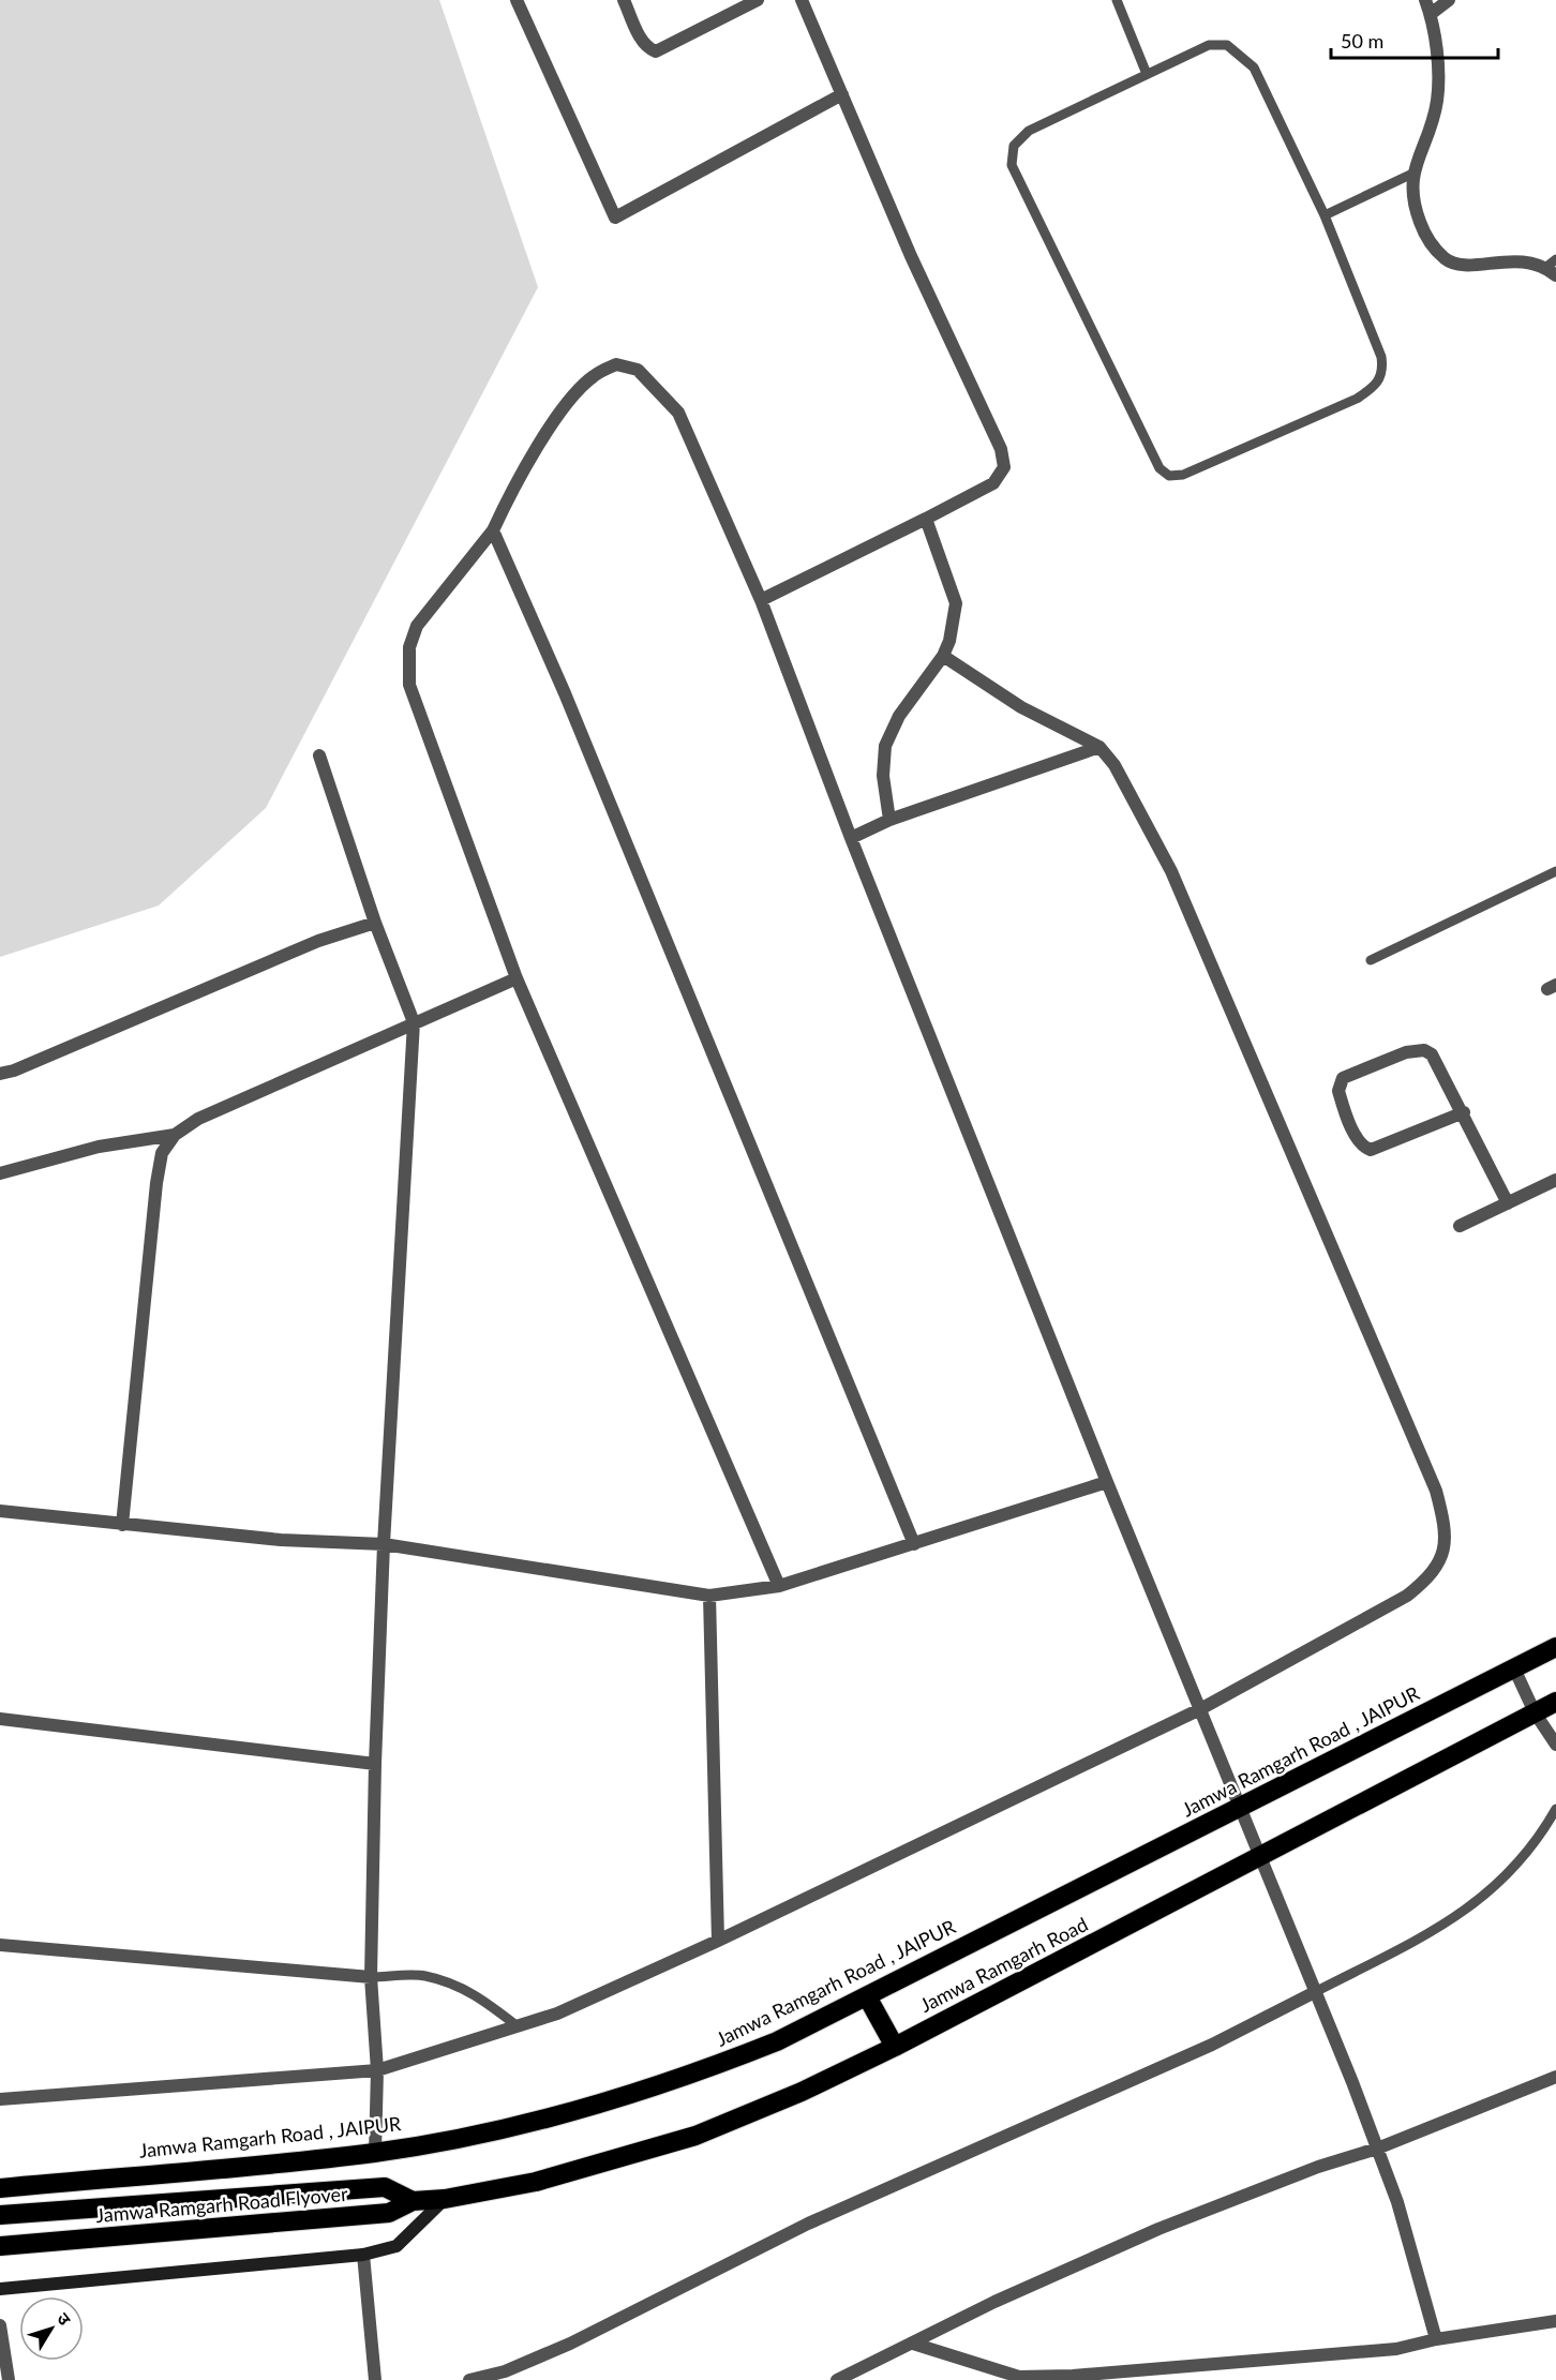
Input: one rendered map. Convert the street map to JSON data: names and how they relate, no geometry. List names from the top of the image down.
{
  "streets": {
    "highway": ["Jamwa Ramgarh Road , JAIPUR", "Jamwa Ramgarh Road", "Jamwa Ramgarh Road Flyover"]
  },
  "crossings": [
    ["Jamwa Ramgarh Road", "Jamwa Ramgarh Road Flyover"]
  ],
  "scale_bar": "50 m",
  "north": "top right"
}
